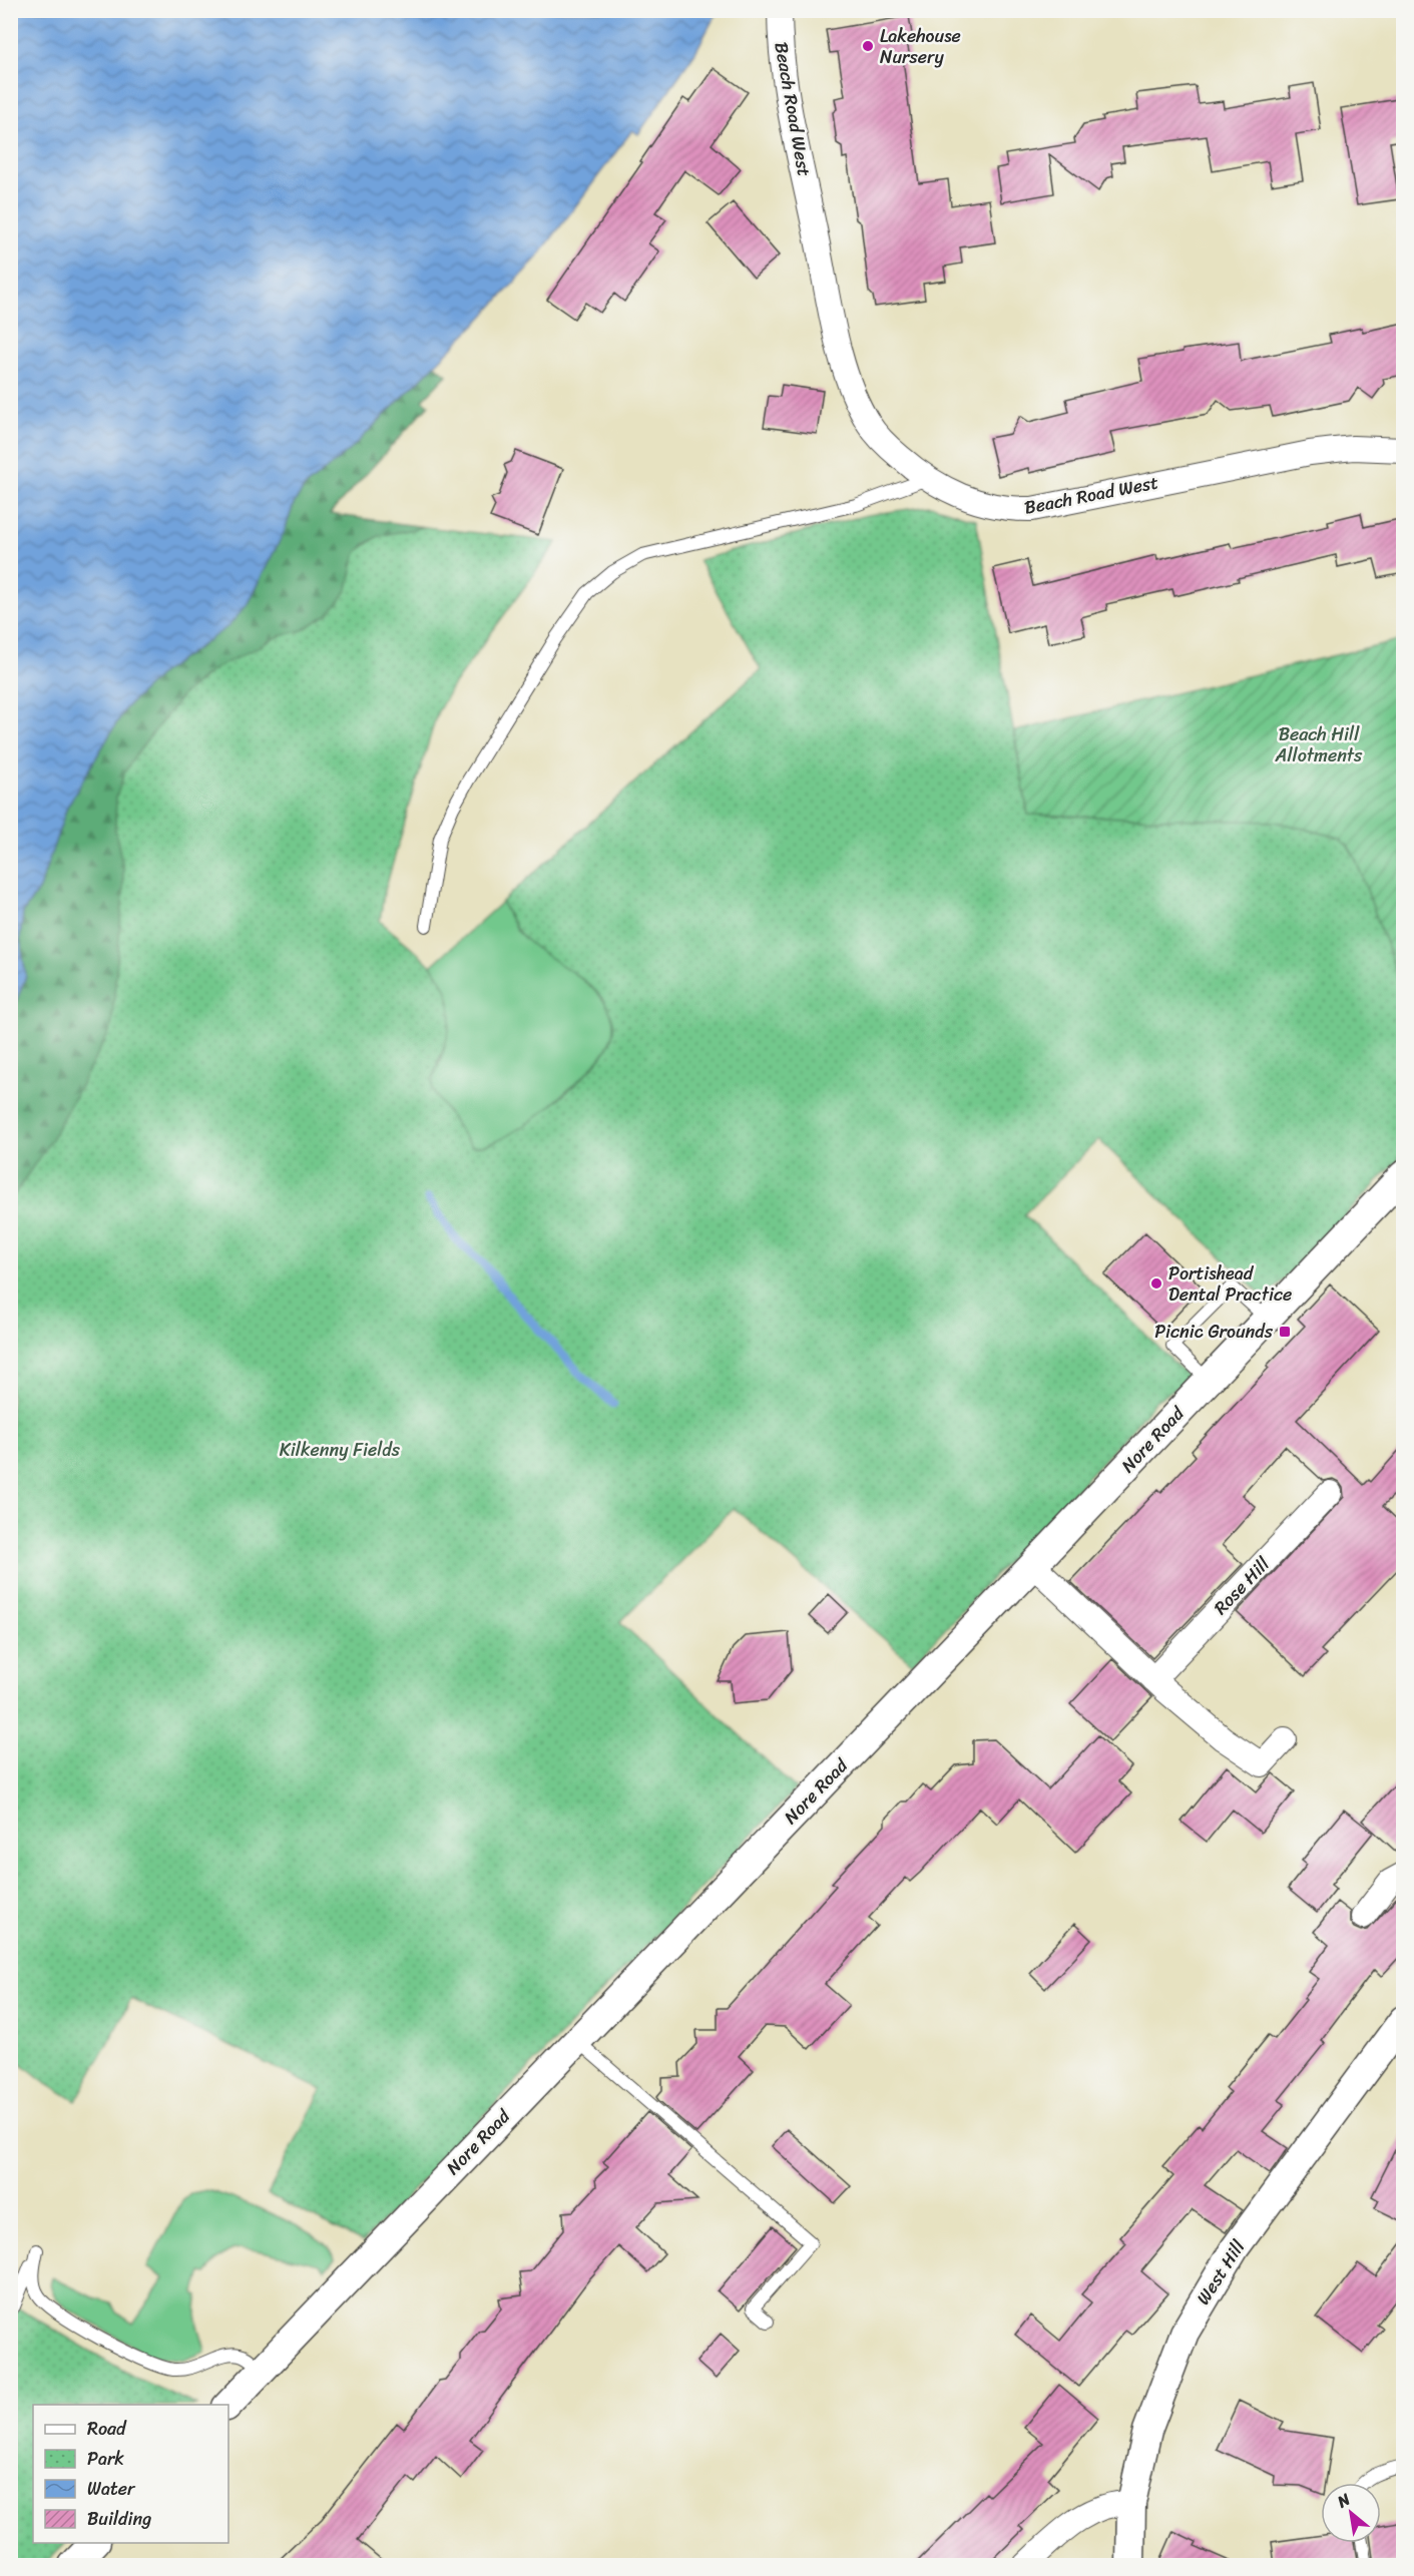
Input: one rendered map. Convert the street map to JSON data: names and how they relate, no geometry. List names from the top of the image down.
{
  "streets": {
    "street": [
      "Beach Road West",
      "Nore Road",
      "Rose Hill",
      "West Hill"
    ]
  },
  "parks": ["Beach Hill Allotments", "Kilkenny Fields"],
  "places": {
    "other": ["Lakehouse Nursery", "Portishead Dental Practice"],
    "transit": ["Picnic Grounds"]
  },
  "legend": [
    "Road",
    "Park",
    "Water",
    "Building"
  ],
  "north": "top left"
}
